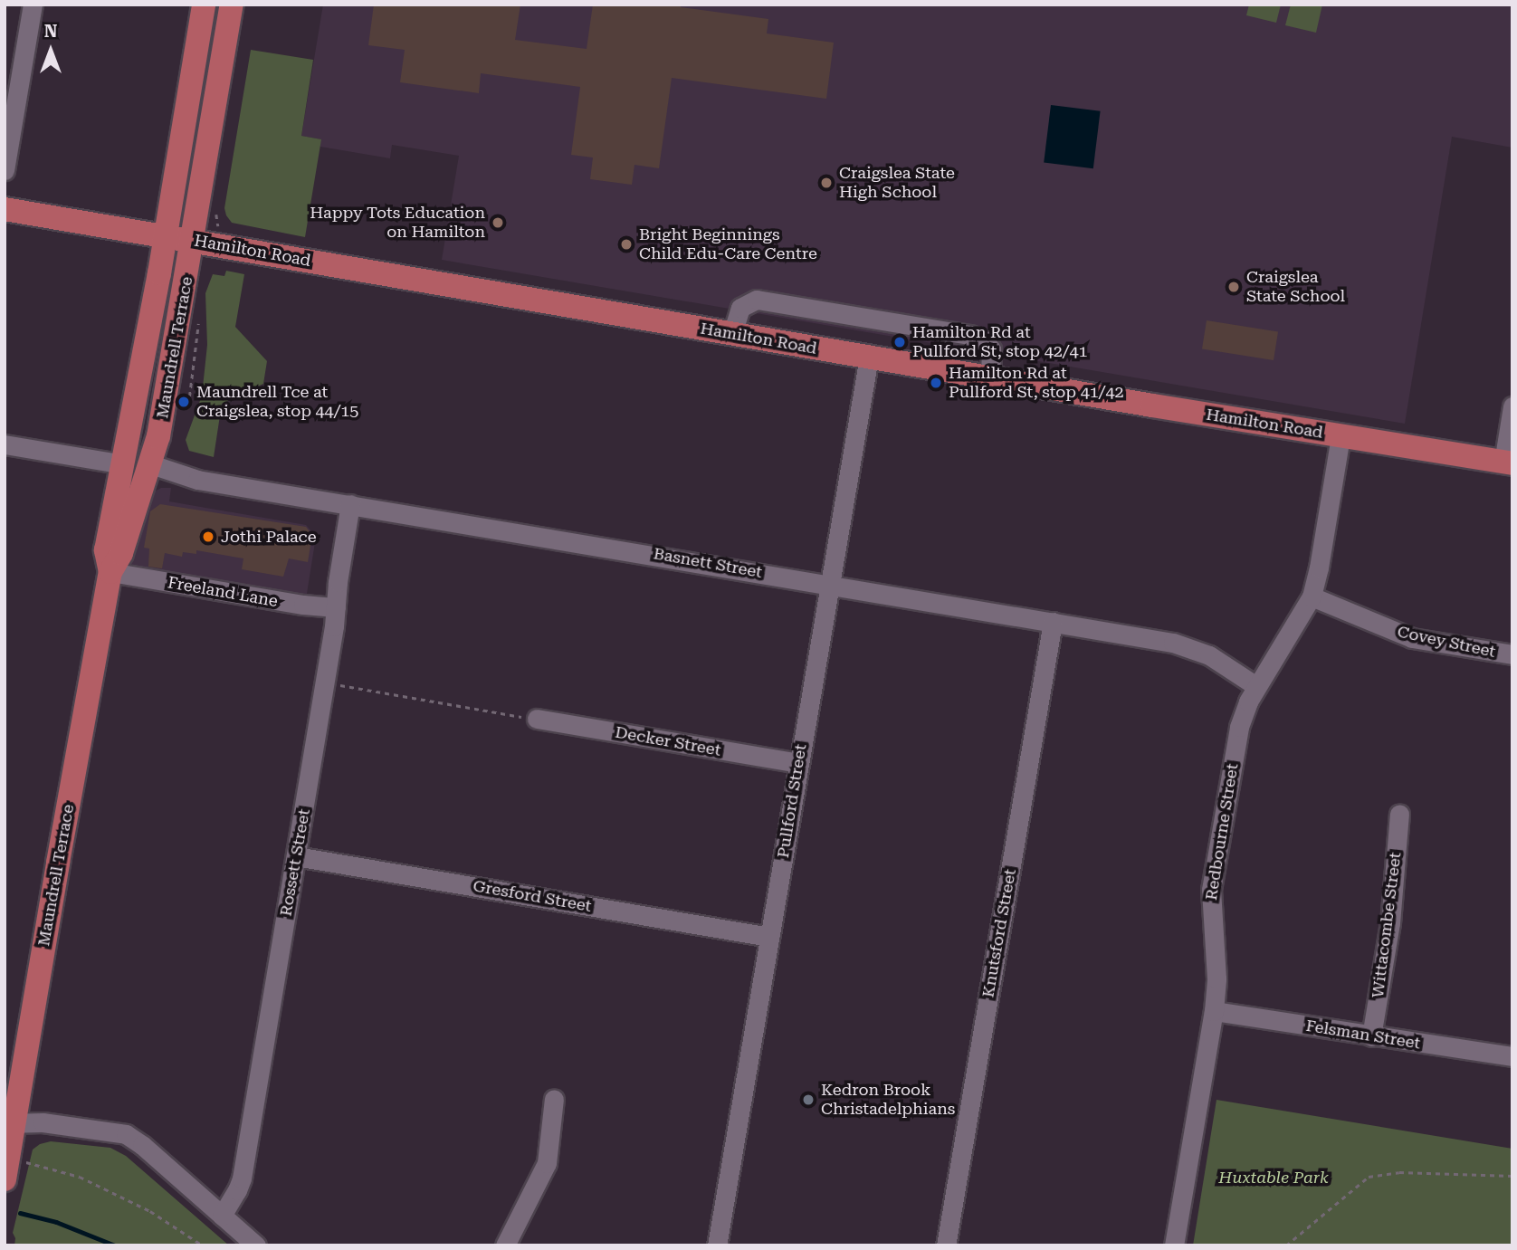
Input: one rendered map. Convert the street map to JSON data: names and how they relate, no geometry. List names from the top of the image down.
{
  "streets": {
    "main road": ["Hamilton Road", "Maundrell Terrace"],
    "street": [
      "Basnett Street",
      "Freeland Lane",
      "Covey Street",
      "Decker Street",
      "Pullford Street",
      "Redbourne Street",
      "Rossett Street",
      "Gresford Street",
      "Wittacombe Street",
      "Knutsford Street",
      "Felsman Street"
    ]
  },
  "crossings": [
    ["Hamilton Road", "Maundrell Terrace"],
    ["Hamilton Road", "Pullford Street"],
    ["Hamilton Road", "Redbourne Street"],
    ["Maundrell Terrace", "Basnett Street"],
    ["Maundrell Terrace", "Freeland Lane"],
    ["Basnett Street", "Pullford Street"],
    ["Basnett Street", "Redbourne Street"],
    ["Basnett Street", "Rossett Street"],
    ["Basnett Street", "Knutsford Street"],
    ["Freeland Lane", "Rossett Street"],
    ["Covey Street", "Redbourne Street"],
    ["Decker Street", "Pullford Street"],
    ["Pullford Street", "Gresford Street"],
    ["Redbourne Street", "Felsman Street"],
    ["Rossett Street", "Gresford Street"],
    ["Wittacombe Street", "Felsman Street"]
  ],
  "parks": ["Huxtable Park"],
  "places": [
    "Craigslea State High School",
    "Happy Tots Education on Hamilton",
    "Bright Beginnings Child Edu-Care Centre",
    "Craigslea State School",
    "Hamilton Rd at Pullford St, stop 42/41",
    "Hamilton Rd at Pullford St, stop 41/42",
    "Maundrell Tce at Craigslea, stop 44/15",
    "Jothi Palace",
    "Kedron Brook Christadelphians"
  ],
  "north": "top"
}
